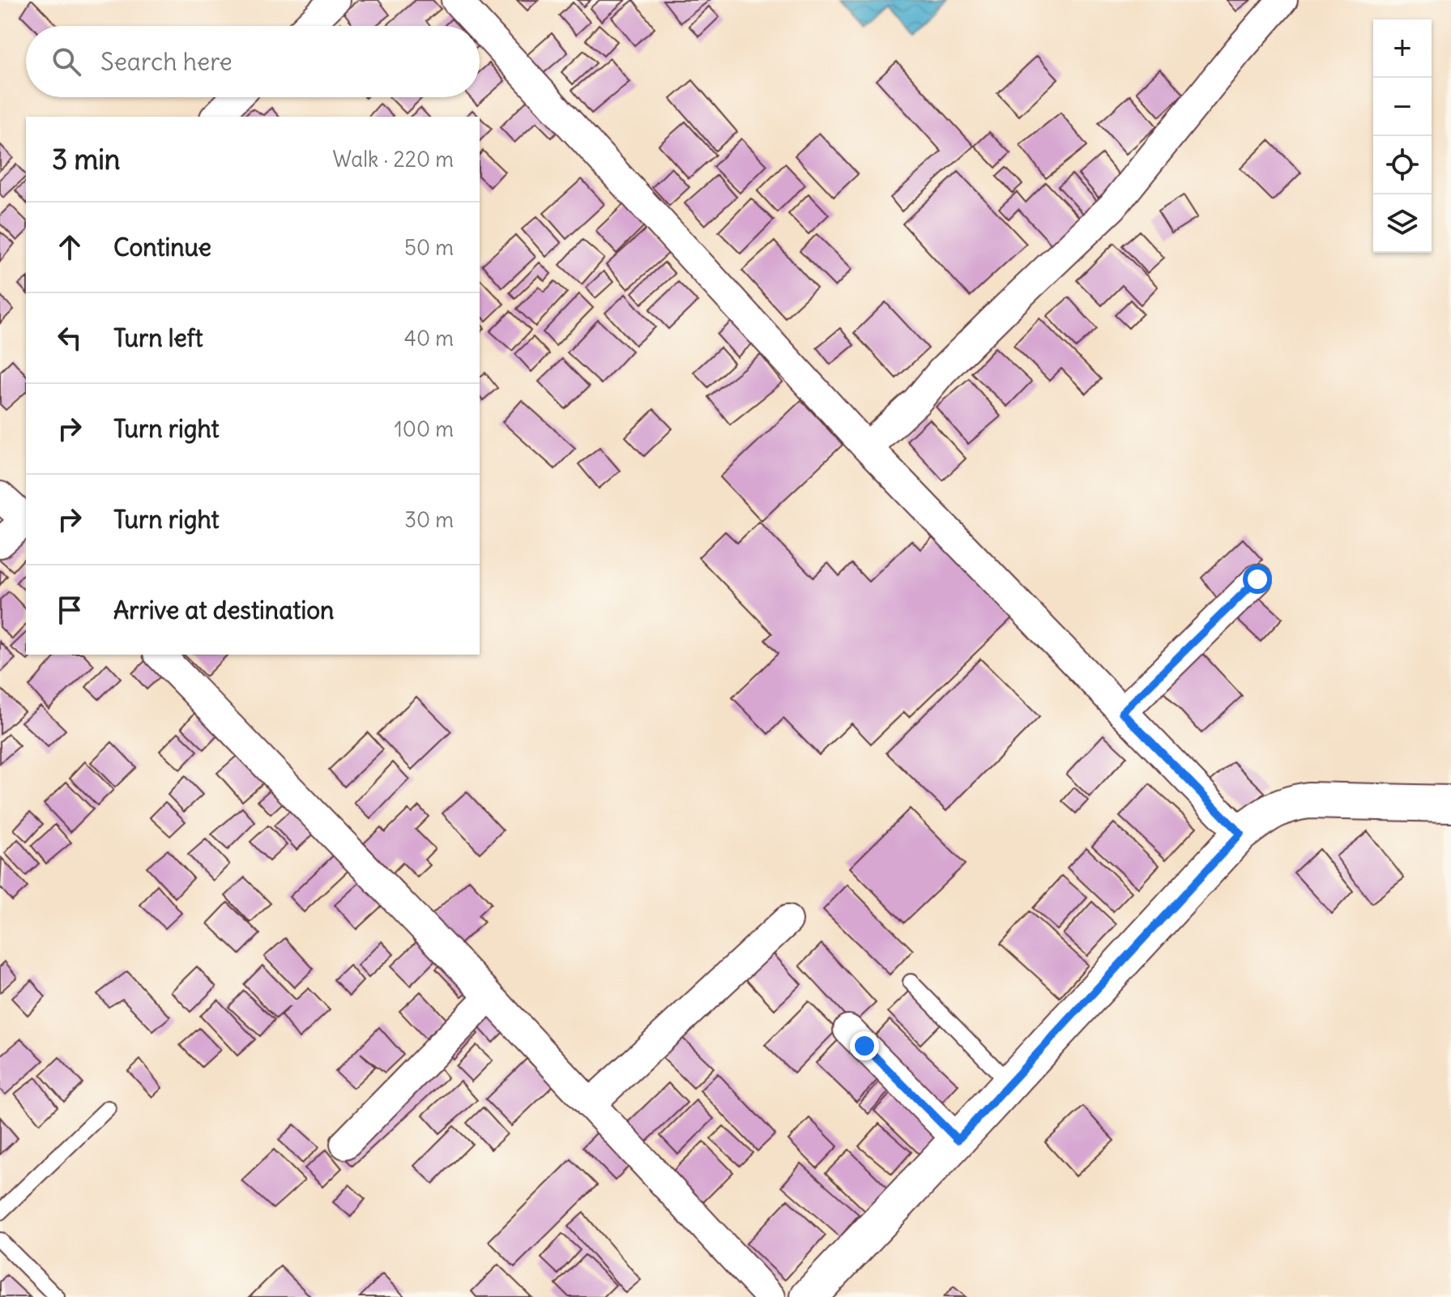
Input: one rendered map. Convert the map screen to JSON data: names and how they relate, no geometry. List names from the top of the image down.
{
  "page": {
    "map_buttons": ["+", "−"],
    "search": "Search here",
    "heading": ["3 min", "Walk · 220 m"],
    "list": [
      ["Continue", "50 m"],
      ["Turn left", "40 m"],
      ["Turn right", "100 m"],
      ["Turn right", "30 m"],
      "Arrive at destination"
    ]
  }
}
